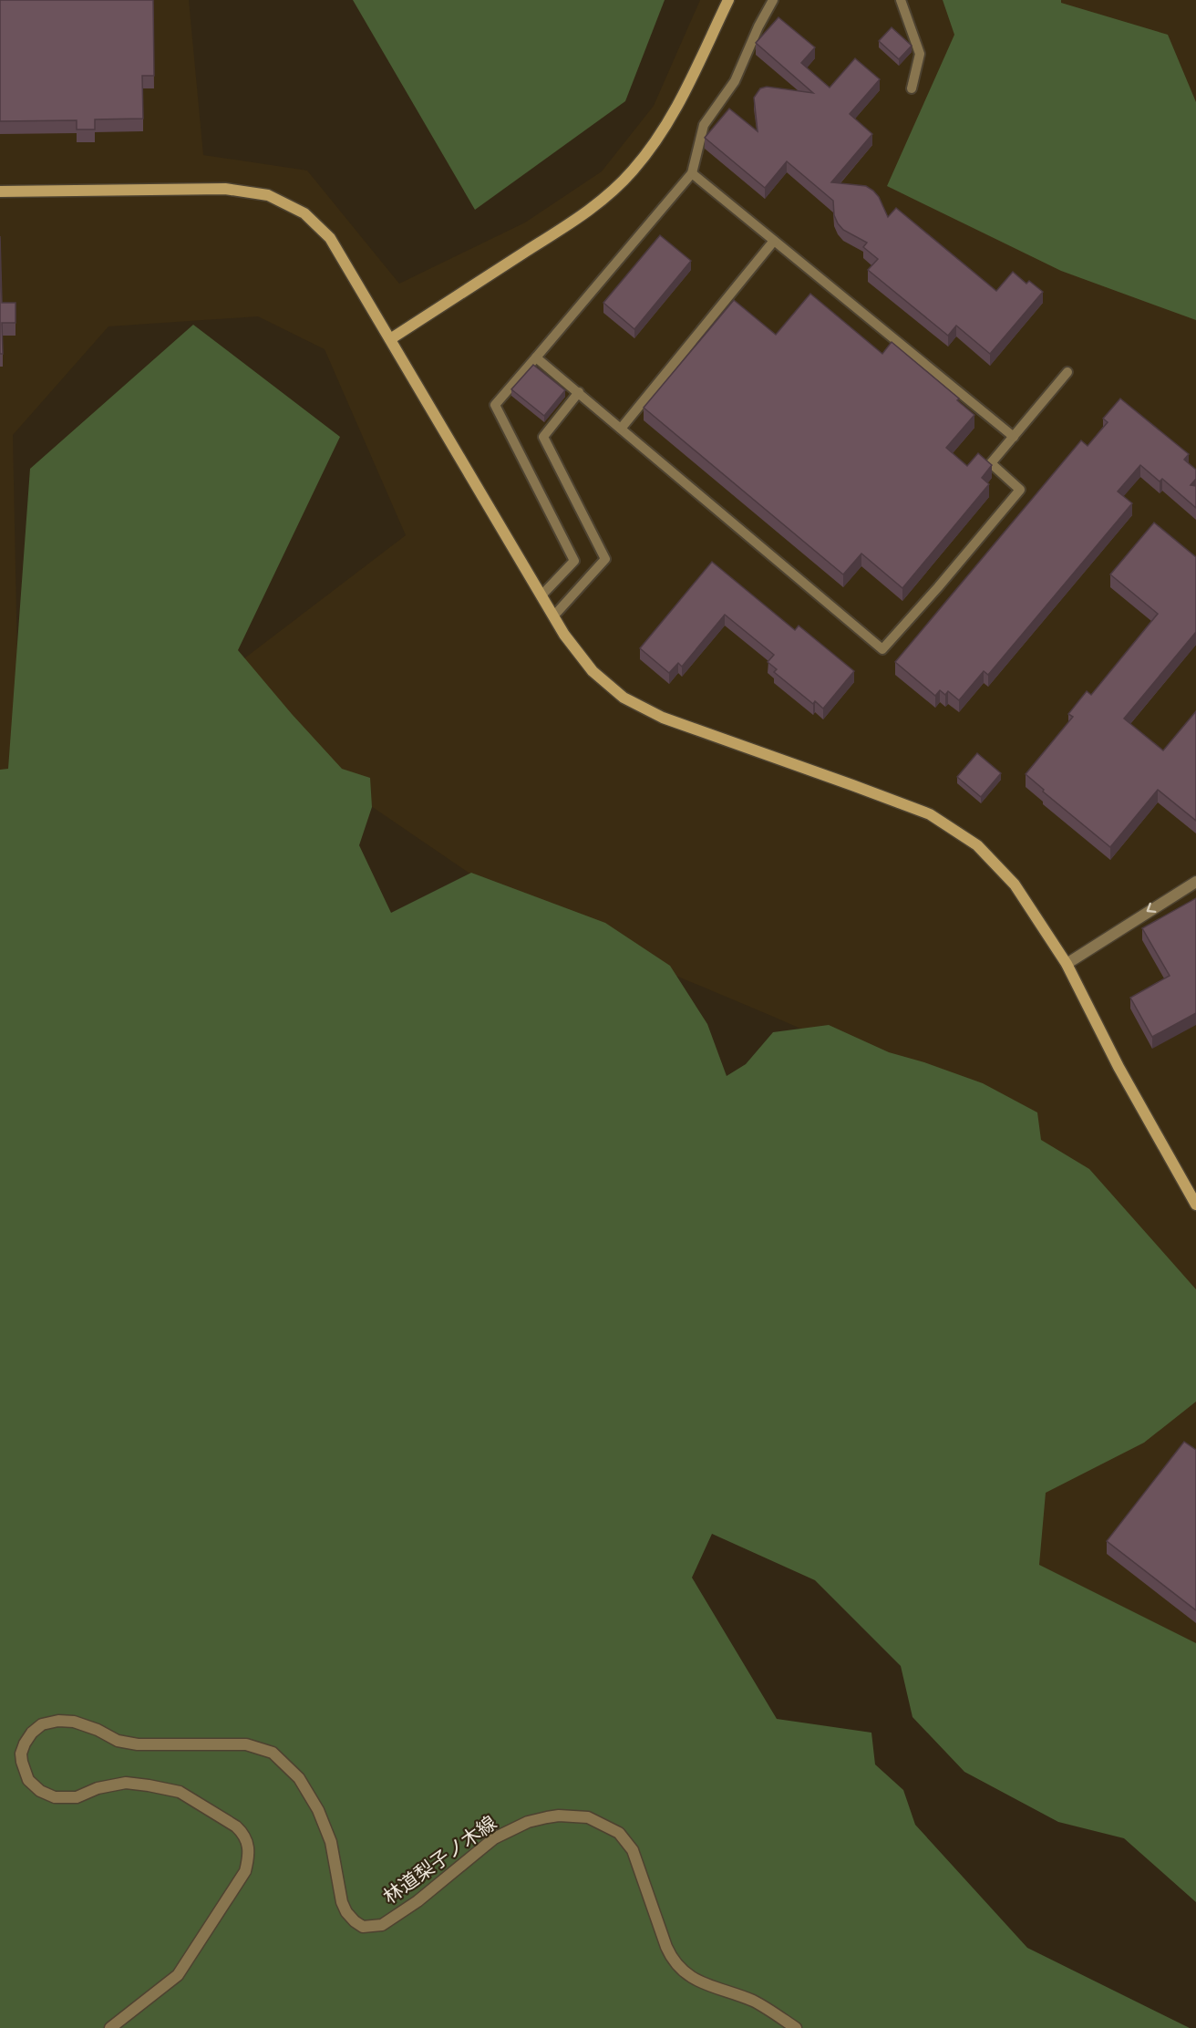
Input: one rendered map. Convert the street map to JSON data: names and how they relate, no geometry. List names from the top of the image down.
{
  "streets": {
    "street": ["林道梨子ノ木線"]
  }
}
